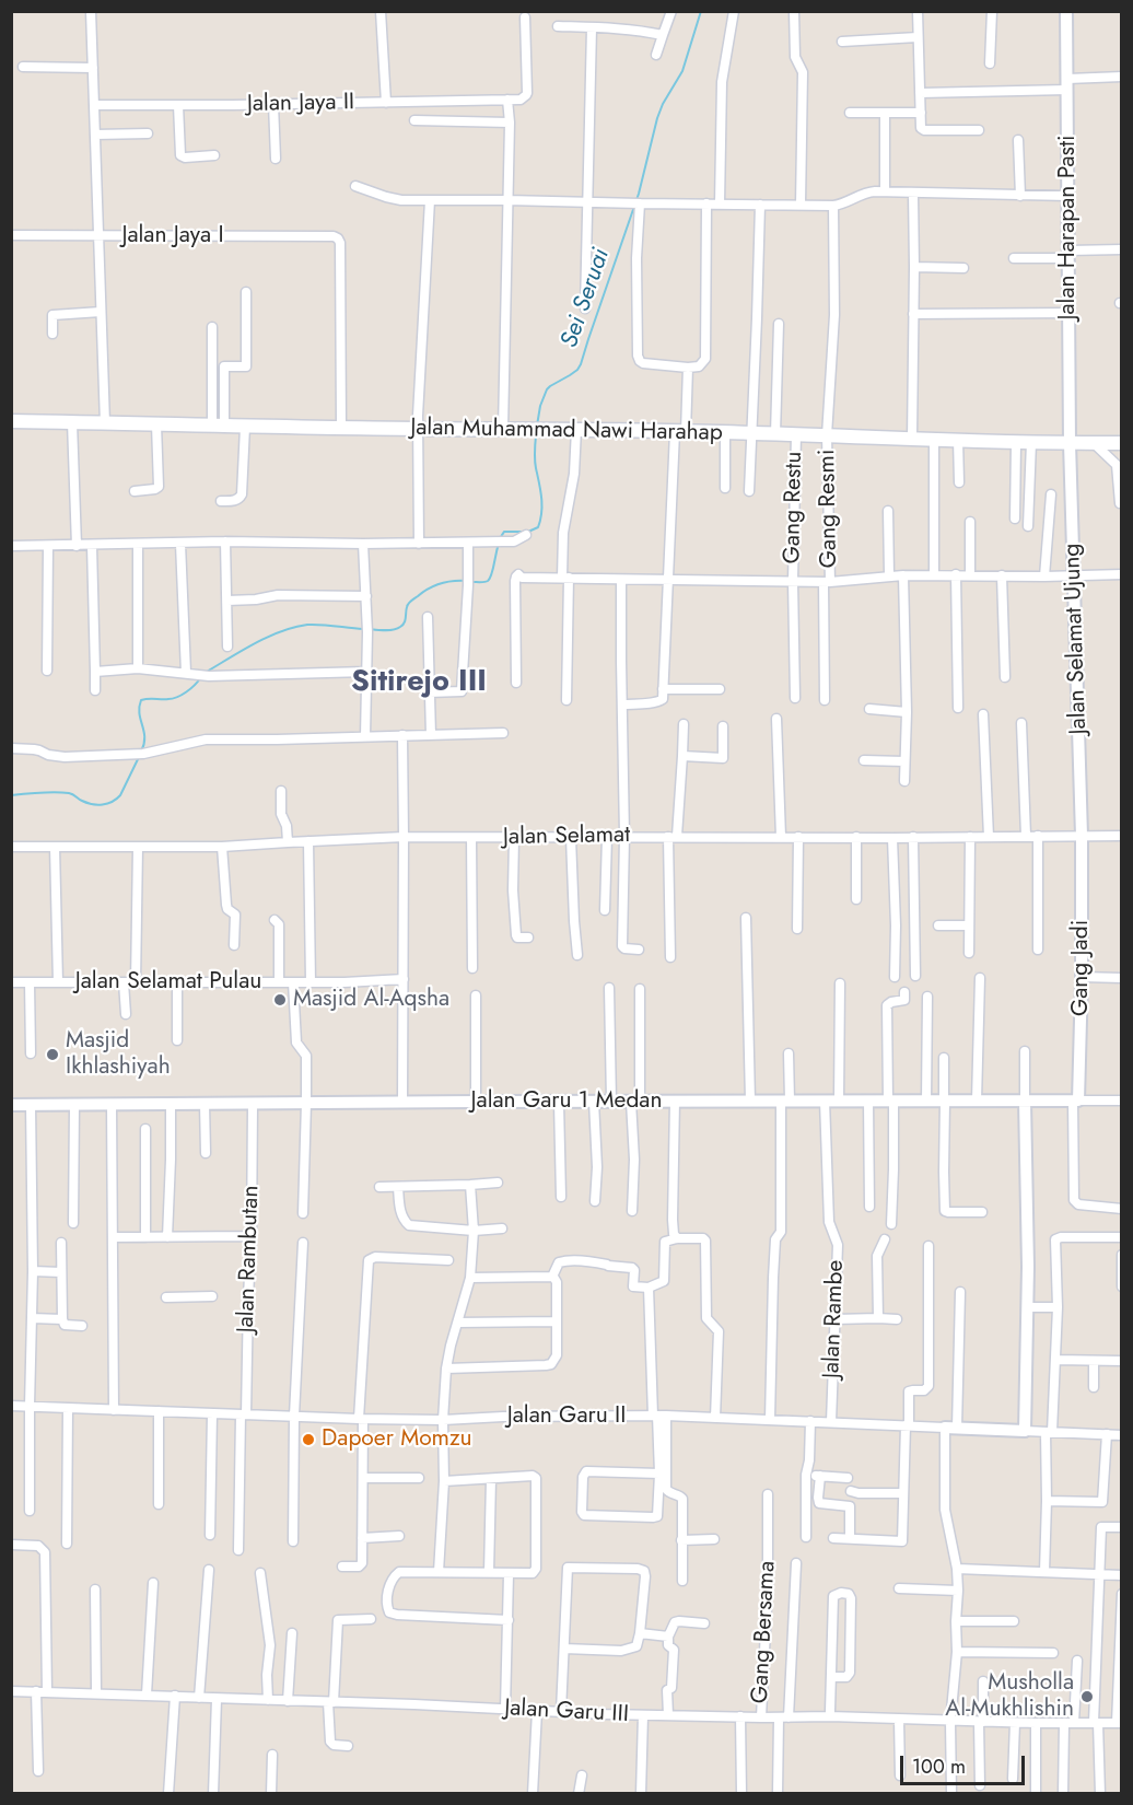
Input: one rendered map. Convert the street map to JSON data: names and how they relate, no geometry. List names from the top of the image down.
{
  "streets": {
    "main road": ["Jalan Muhammad Nawi Harahap"],
    "street": [
      "Jalan Jaya II",
      "Jalan Harapan Pasti",
      "Jalan Jaya I",
      "Gang Restu",
      "Gang Resmi",
      "Jalan Selamat Ujung",
      "Jalan Selamat",
      "Gang Jadi",
      "Jalan Selamat Pulau",
      "Jalan Garu 1 Medan",
      "Jalan Rambutan",
      "Jalan Rambe",
      "Jalan Garu II",
      "Gang Bersama",
      "Jalan Garu III"
    ]
  },
  "crossings": [
    ["Jalan Harapan Pasti", "Jalan Muhammad Nawi Harahap"],
    ["Jalan Harapan Pasti", "Jalan Selamat Ujung"],
    ["Jalan Jaya I", "Jalan Muhammad Nawi Harahap"],
    ["Jalan Muhammad Nawi Harahap", "Gang Restu"],
    ["Jalan Muhammad Nawi Harahap", "Gang Resmi"],
    ["Jalan Muhammad Nawi Harahap", "Jalan Selamat Ujung"],
    ["Jalan Selamat Ujung", "Jalan Selamat"],
    ["Jalan Selamat Ujung", "Gang Jadi"],
    ["Jalan Selamat", "Gang Jadi"],
    ["Gang Jadi", "Jalan Garu 1 Medan"],
    ["Jalan Garu 1 Medan", "Jalan Rambutan"],
    ["Jalan Garu 1 Medan", "Jalan Rambe"],
    ["Jalan Rambutan", "Jalan Garu II"],
    ["Jalan Rambe", "Jalan Garu II"],
    ["Gang Bersama", "Jalan Garu III"]
  ],
  "districts": ["Sitirejo III"],
  "water": ["Sei Seruai"],
  "places": [
    "Masjid Al-Aqsha",
    "Masjid Ikhlashiyah",
    "Dapoer Momzu",
    "Musholla Al-Mukhlishin"
  ],
  "scale_bar": "100 m"
}
